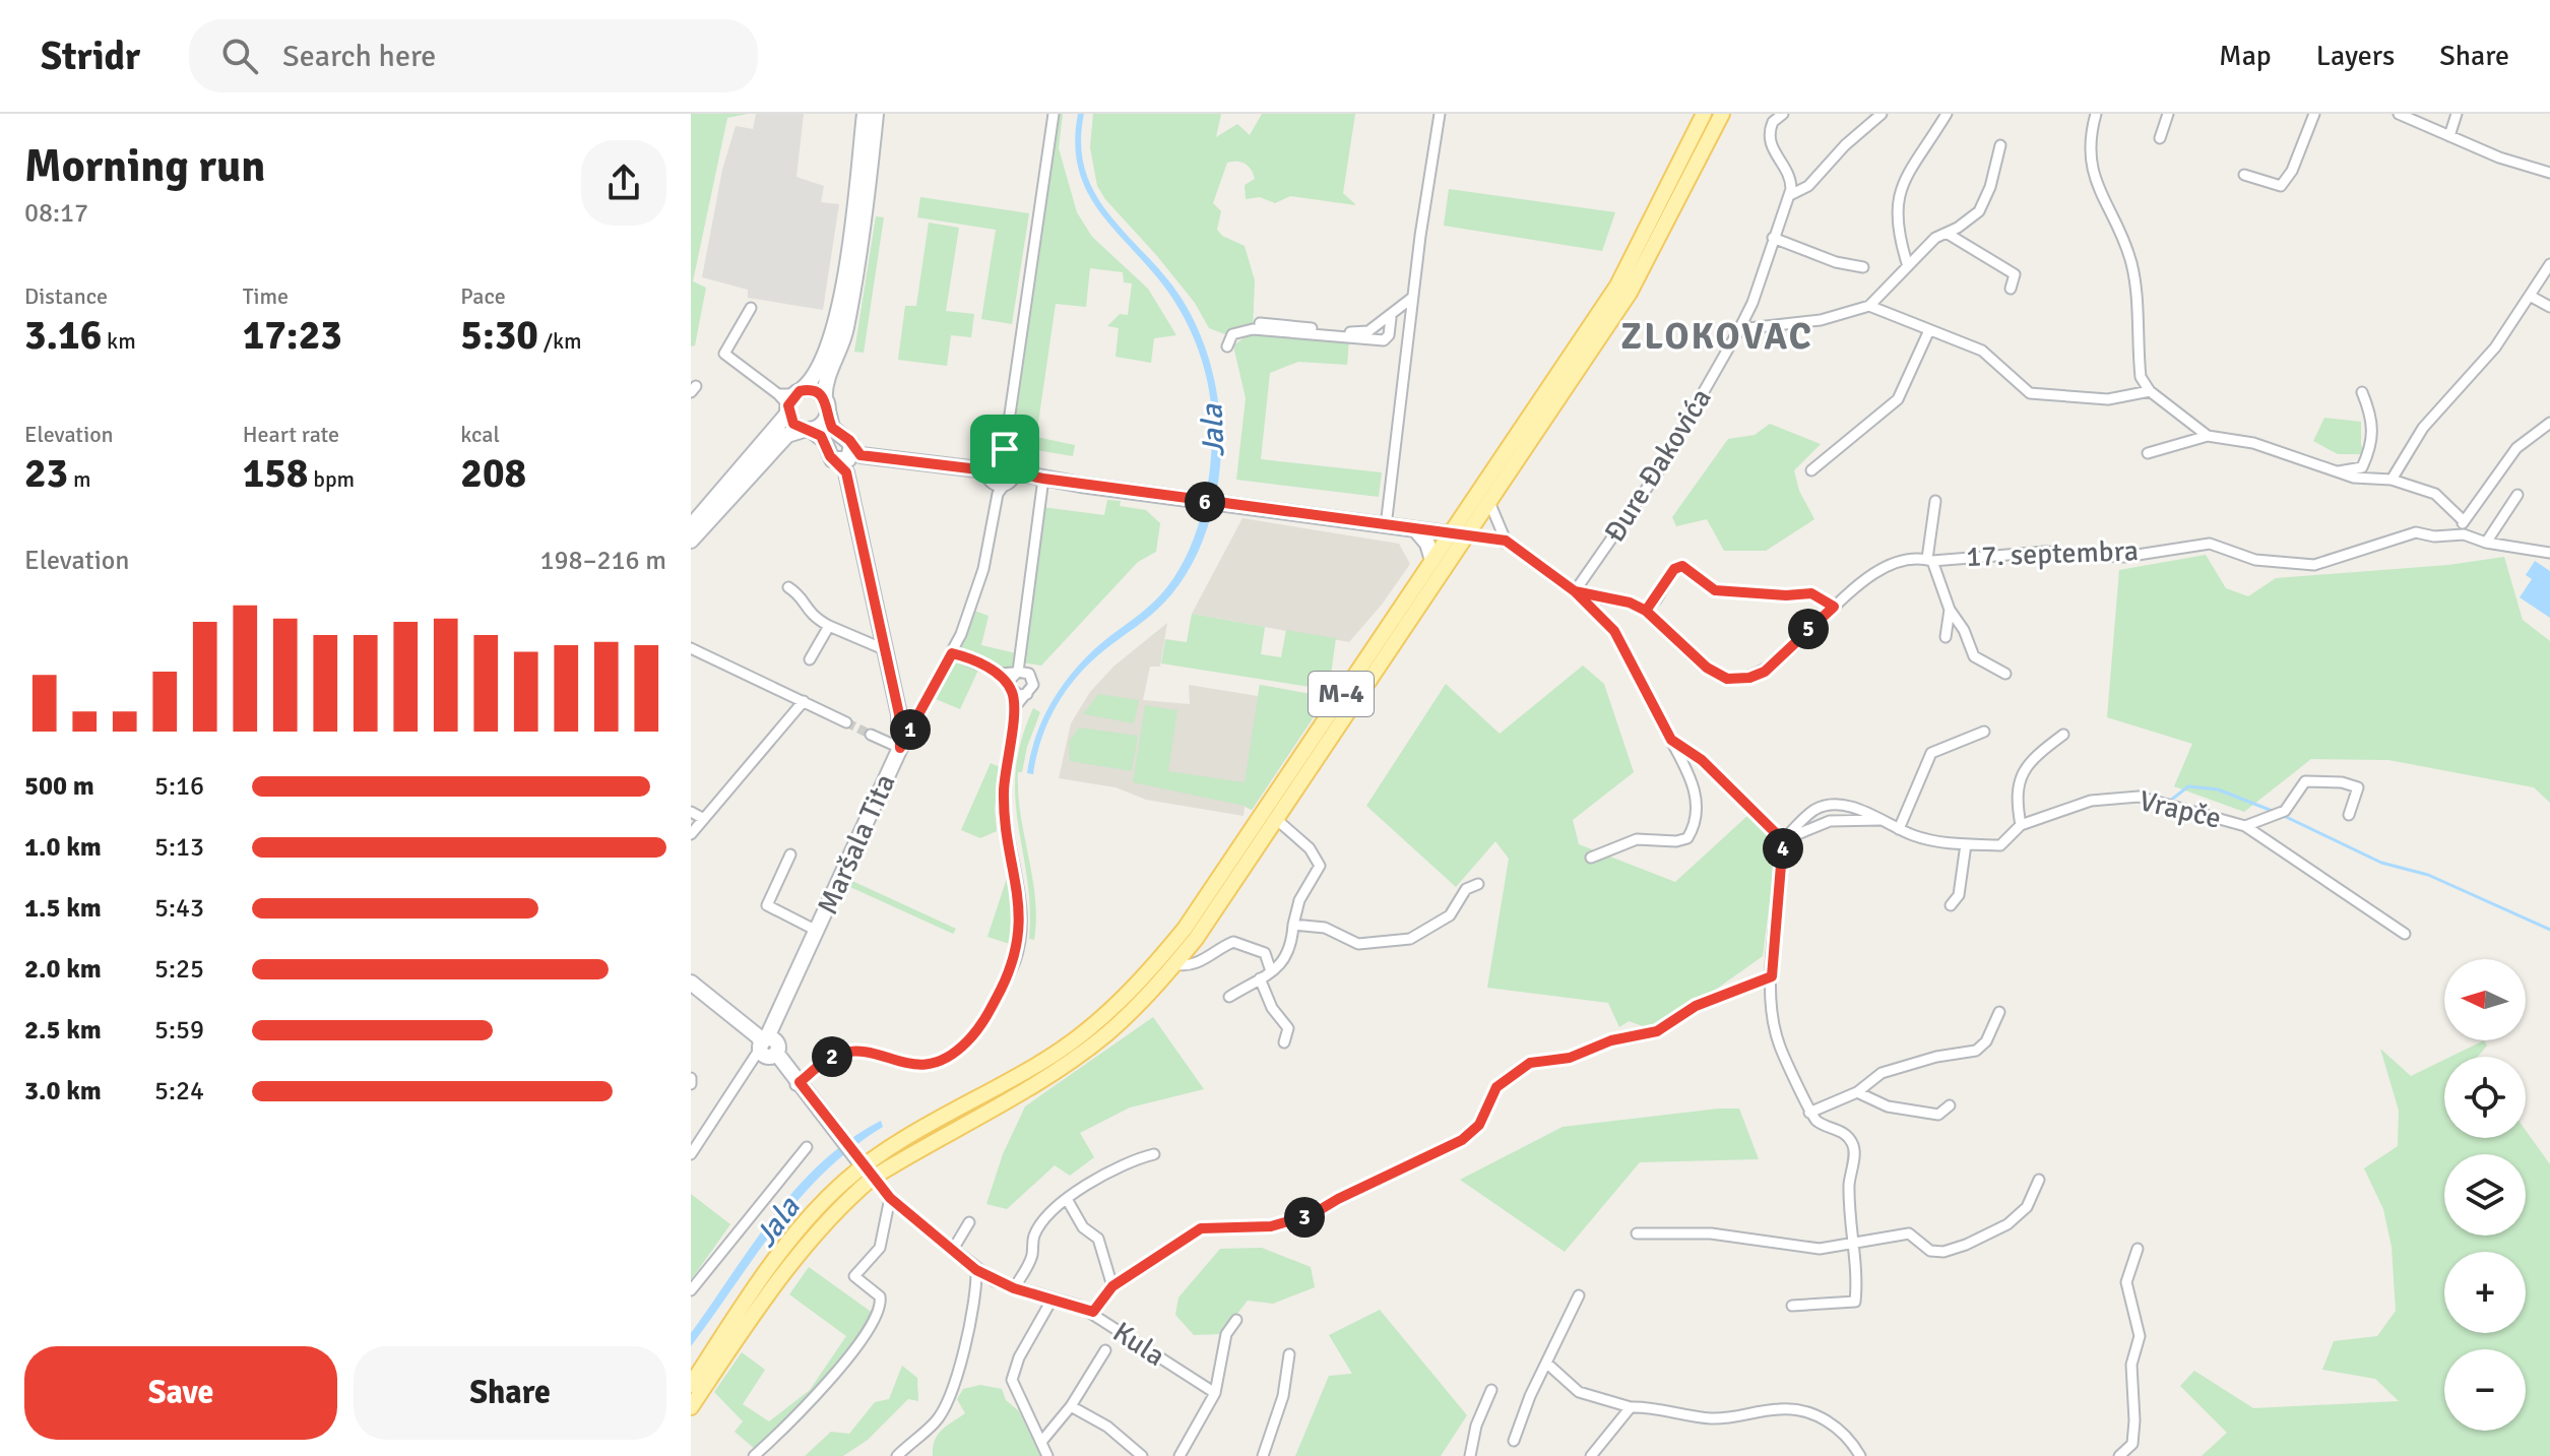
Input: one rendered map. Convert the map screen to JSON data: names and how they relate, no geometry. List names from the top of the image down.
{
  "streets": {
    "main road": ["M-4"],
    "street": [
      "Đure Đakovića",
      "17. septembra",
      "Vrapče",
      "Maršala Tita",
      "Kula"
    ]
  },
  "crossings": [
    ["Đure Đakovića", "17. septembra"],
    ["17. septembra", "M-4"],
    ["M-4", "Kula"]
  ],
  "districts": ["ZLOKOVAC"],
  "water": ["Jala"],
  "north": "left",
  "page": {
    "header": "Stridr",
    "search": "Search here",
    "nav": ["Map", "Layers", "Share"],
    "heading": ["Morning run", "08:17"],
    "stats": [
      ["Distance", "3.16 km"],
      ["Time", "17:23"],
      ["Pace", "5:30 /km"],
      ["Elevation", "23 m"],
      ["Heart rate", "158 bpm"],
      ["kcal", "208"]
    ],
    "pins": [
      "6",
      "5",
      "1",
      "4",
      "2",
      "3"
    ],
    "chart": ["Elevation", "198–216 m"],
    "list": [
      {
        "name": "500 m",
        "note": "5:16"
      },
      {
        "name": "1.0 km",
        "note": "5:13"
      },
      {
        "name": "1.5 km",
        "note": "5:43"
      },
      {
        "name": "2.0 km",
        "note": "5:25"
      },
      {
        "name": "2.5 km",
        "note": "5:59"
      },
      {
        "name": "3.0 km",
        "note": "5:24"
      }
    ],
    "map_buttons": ["+", "−"],
    "buttons": ["Save", "Share"]
  }
}
